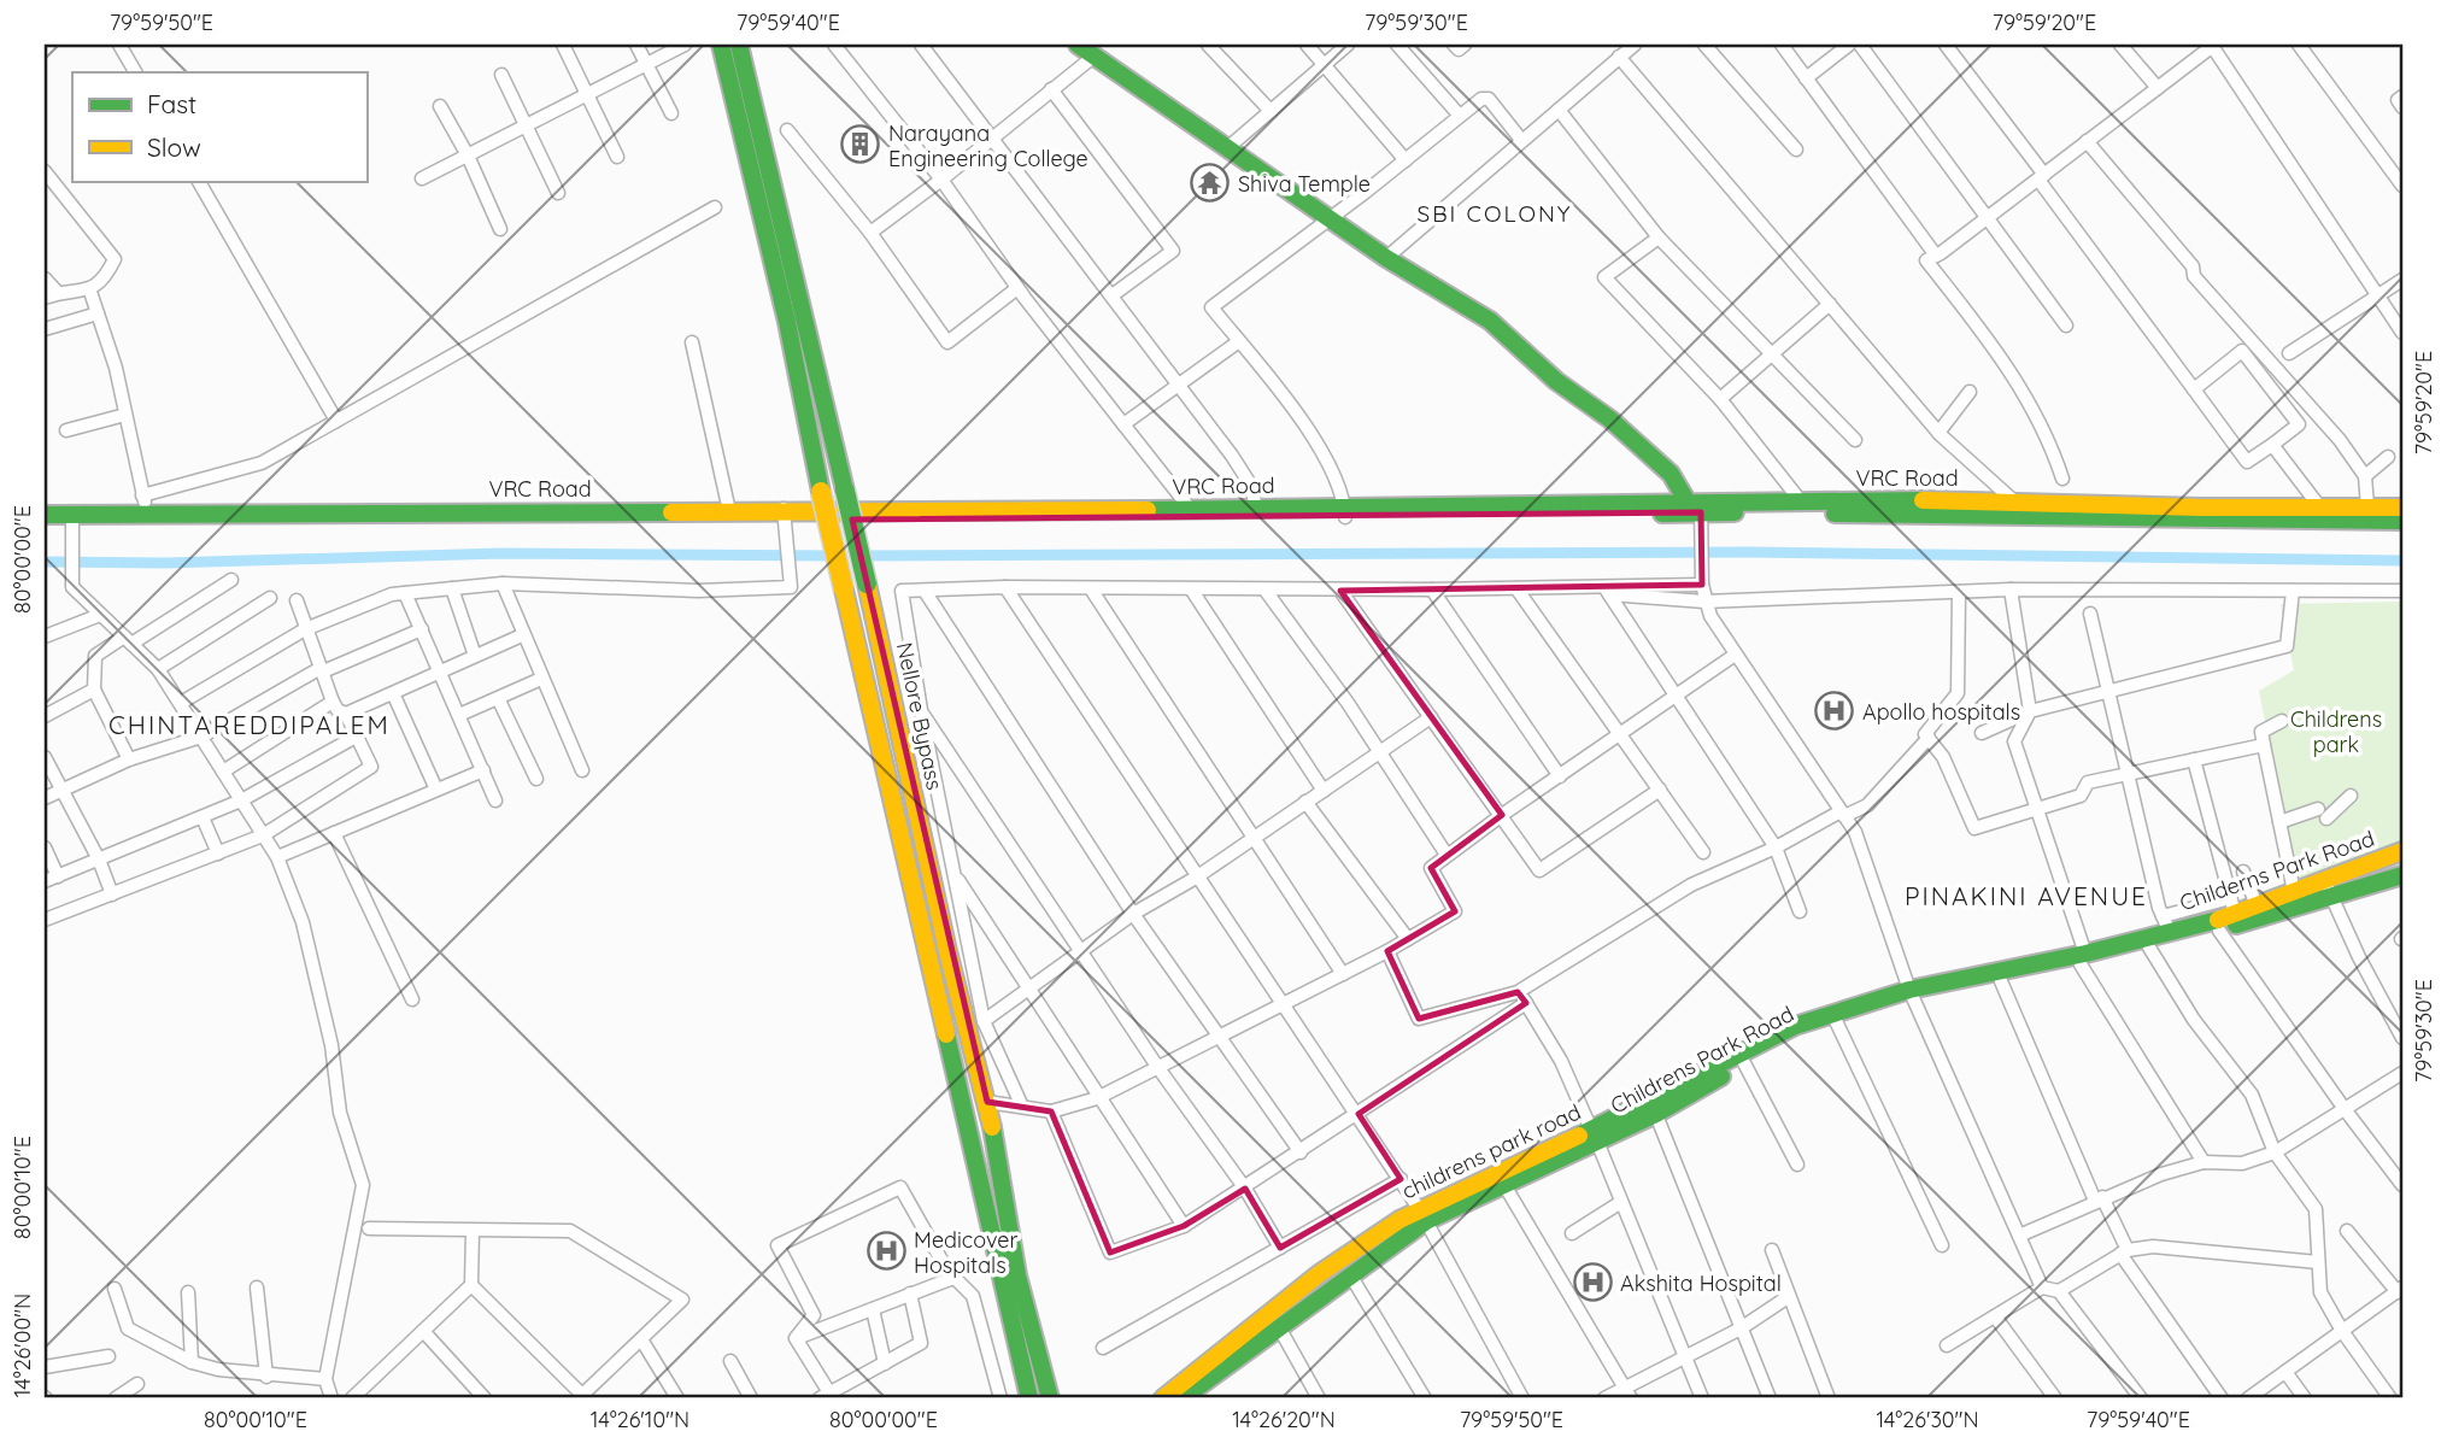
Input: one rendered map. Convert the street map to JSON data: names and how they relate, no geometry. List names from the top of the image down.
{
  "streets": {
    "main road": [
      "VRC Road",
      "Nellore Bypass",
      "Childerns Park Road",
      "Childrens Park Road",
      "childrens park road"
    ]
  },
  "crossings": [
    ["Childerns Park Road", "childrens park road"],
    ["Childrens Park Road", "childrens park road"]
  ],
  "districts": ["SBI COLONY", "CHINTAREDDIPALEM", "PINAKINI AVENUE"],
  "parks": ["Childrens park"],
  "places": {
    "building": ["Narayana Engineering College"],
    "temple": ["Shiva Temple"],
    "hospital": ["Apollo hospitals", "Medicover Hospitals", "Akshita Hospital"]
  },
  "legend": ["Fast", "Slow"],
  "coordinates": [
    "79°59'50\"E",
    "79°59'40\"E",
    "79°59'30\"E",
    "79°59'20\"E",
    "80°00'00\"E",
    "80°00'10\"E",
    "14°26'00\"N",
    "14°26'10\"N",
    "14°26'20\"N",
    "14°26'30\"N"
  ]
}
